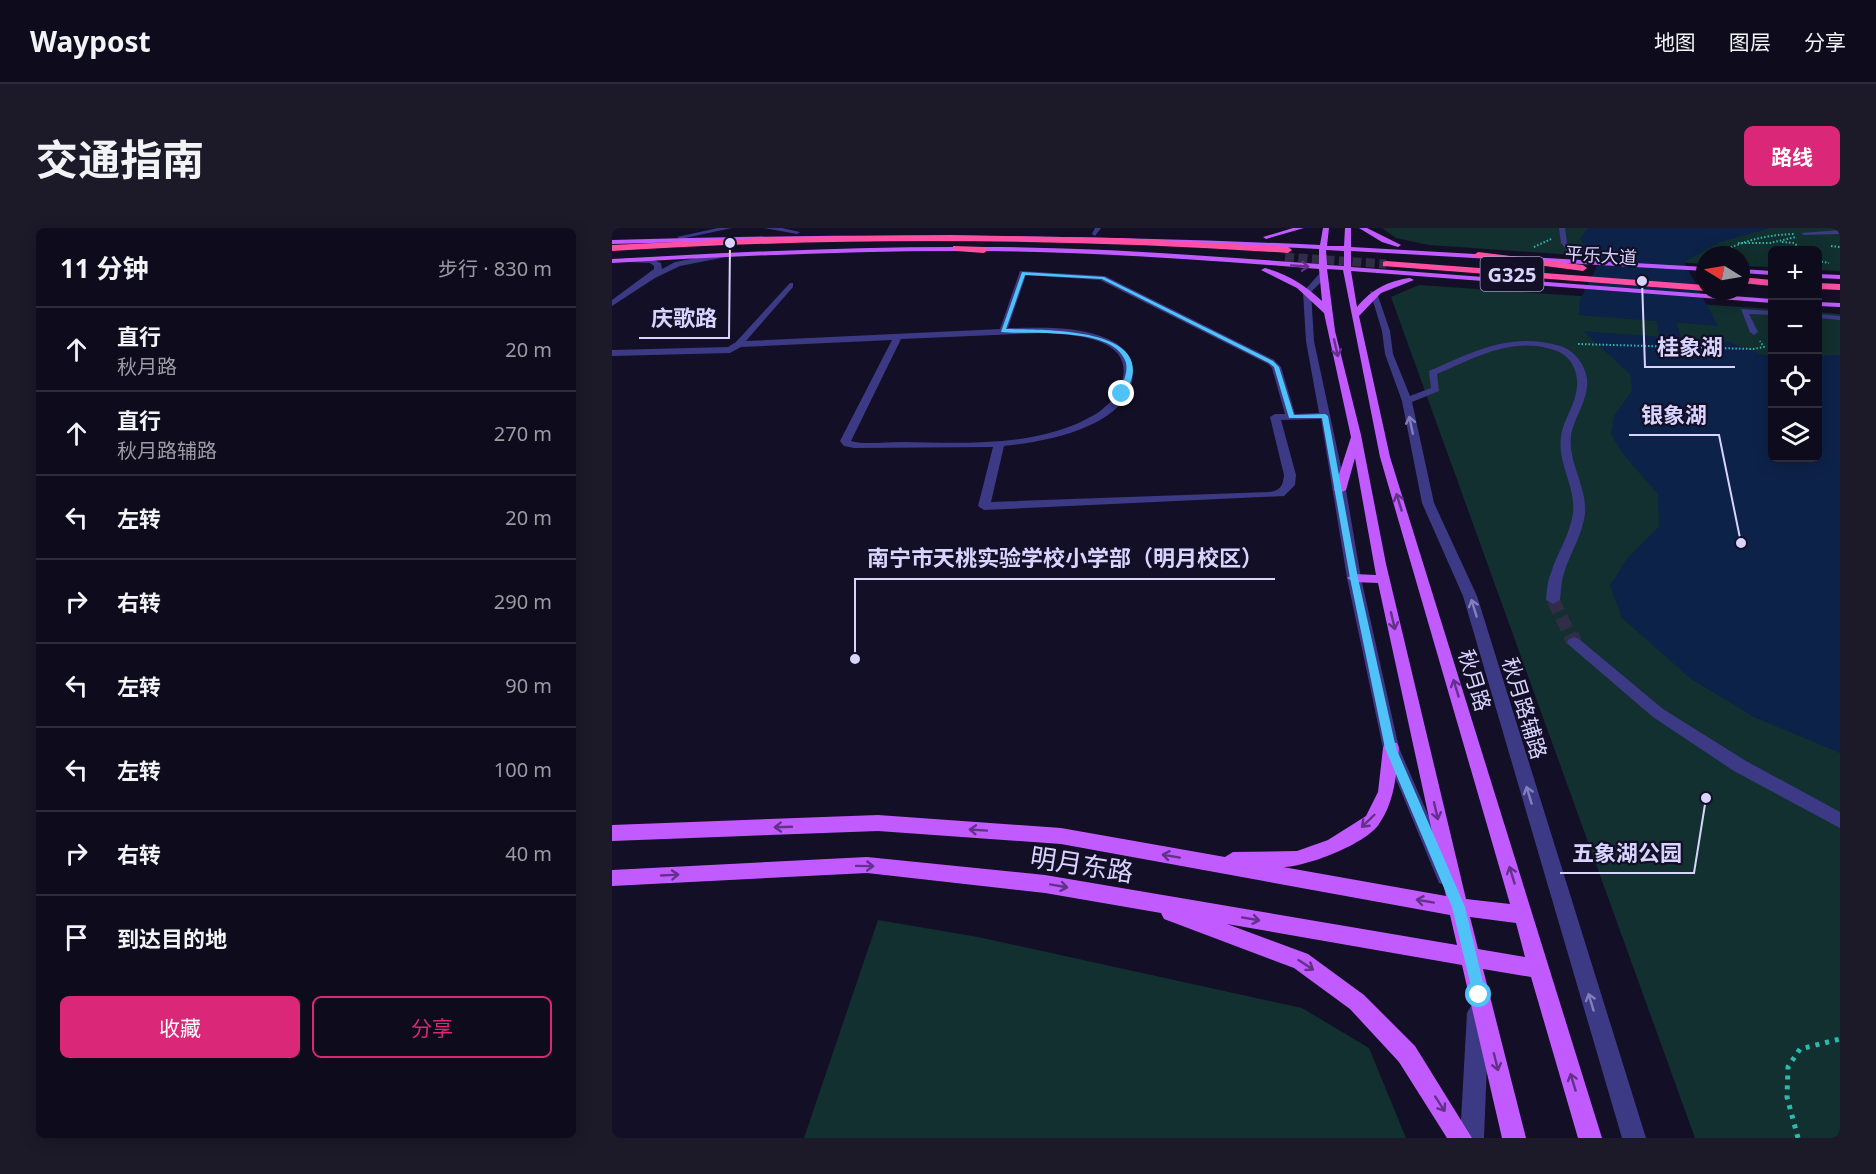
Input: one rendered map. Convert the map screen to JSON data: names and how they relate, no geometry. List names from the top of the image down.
{
  "streets": {
    "highway": ["平乐大道", "G325"],
    "main road": ["秋月路", "明月东路"],
    "street": ["秋月路辅路"]
  },
  "crossings": [
    ["秋月路", "明月东路"]
  ],
  "places": [
    "庆歌路",
    "桂象湖",
    "银象湖",
    "南宁市天桃实验学校小学部（明月校区）",
    "五象湖公园"
  ],
  "north": "left",
  "page": {
    "header": "Waypost",
    "nav": ["地图", "图层", "分享"],
    "title": "交通指南",
    "buttons": [
      "路线",
      ["收藏", "分享"]
    ],
    "heading": ["11 分钟", "步行 · 830 m"],
    "map_buttons": ["+", "−"],
    "list": [
      ["直行", "秋月路", "20 m"],
      ["直行", "秋月路辅路", "270 m"],
      ["左转", "20 m"],
      ["右转", "290 m"],
      ["左转", "90 m"],
      ["左转", "100 m"],
      ["右转", "40 m"],
      "到达目的地"
    ]
  }
}
